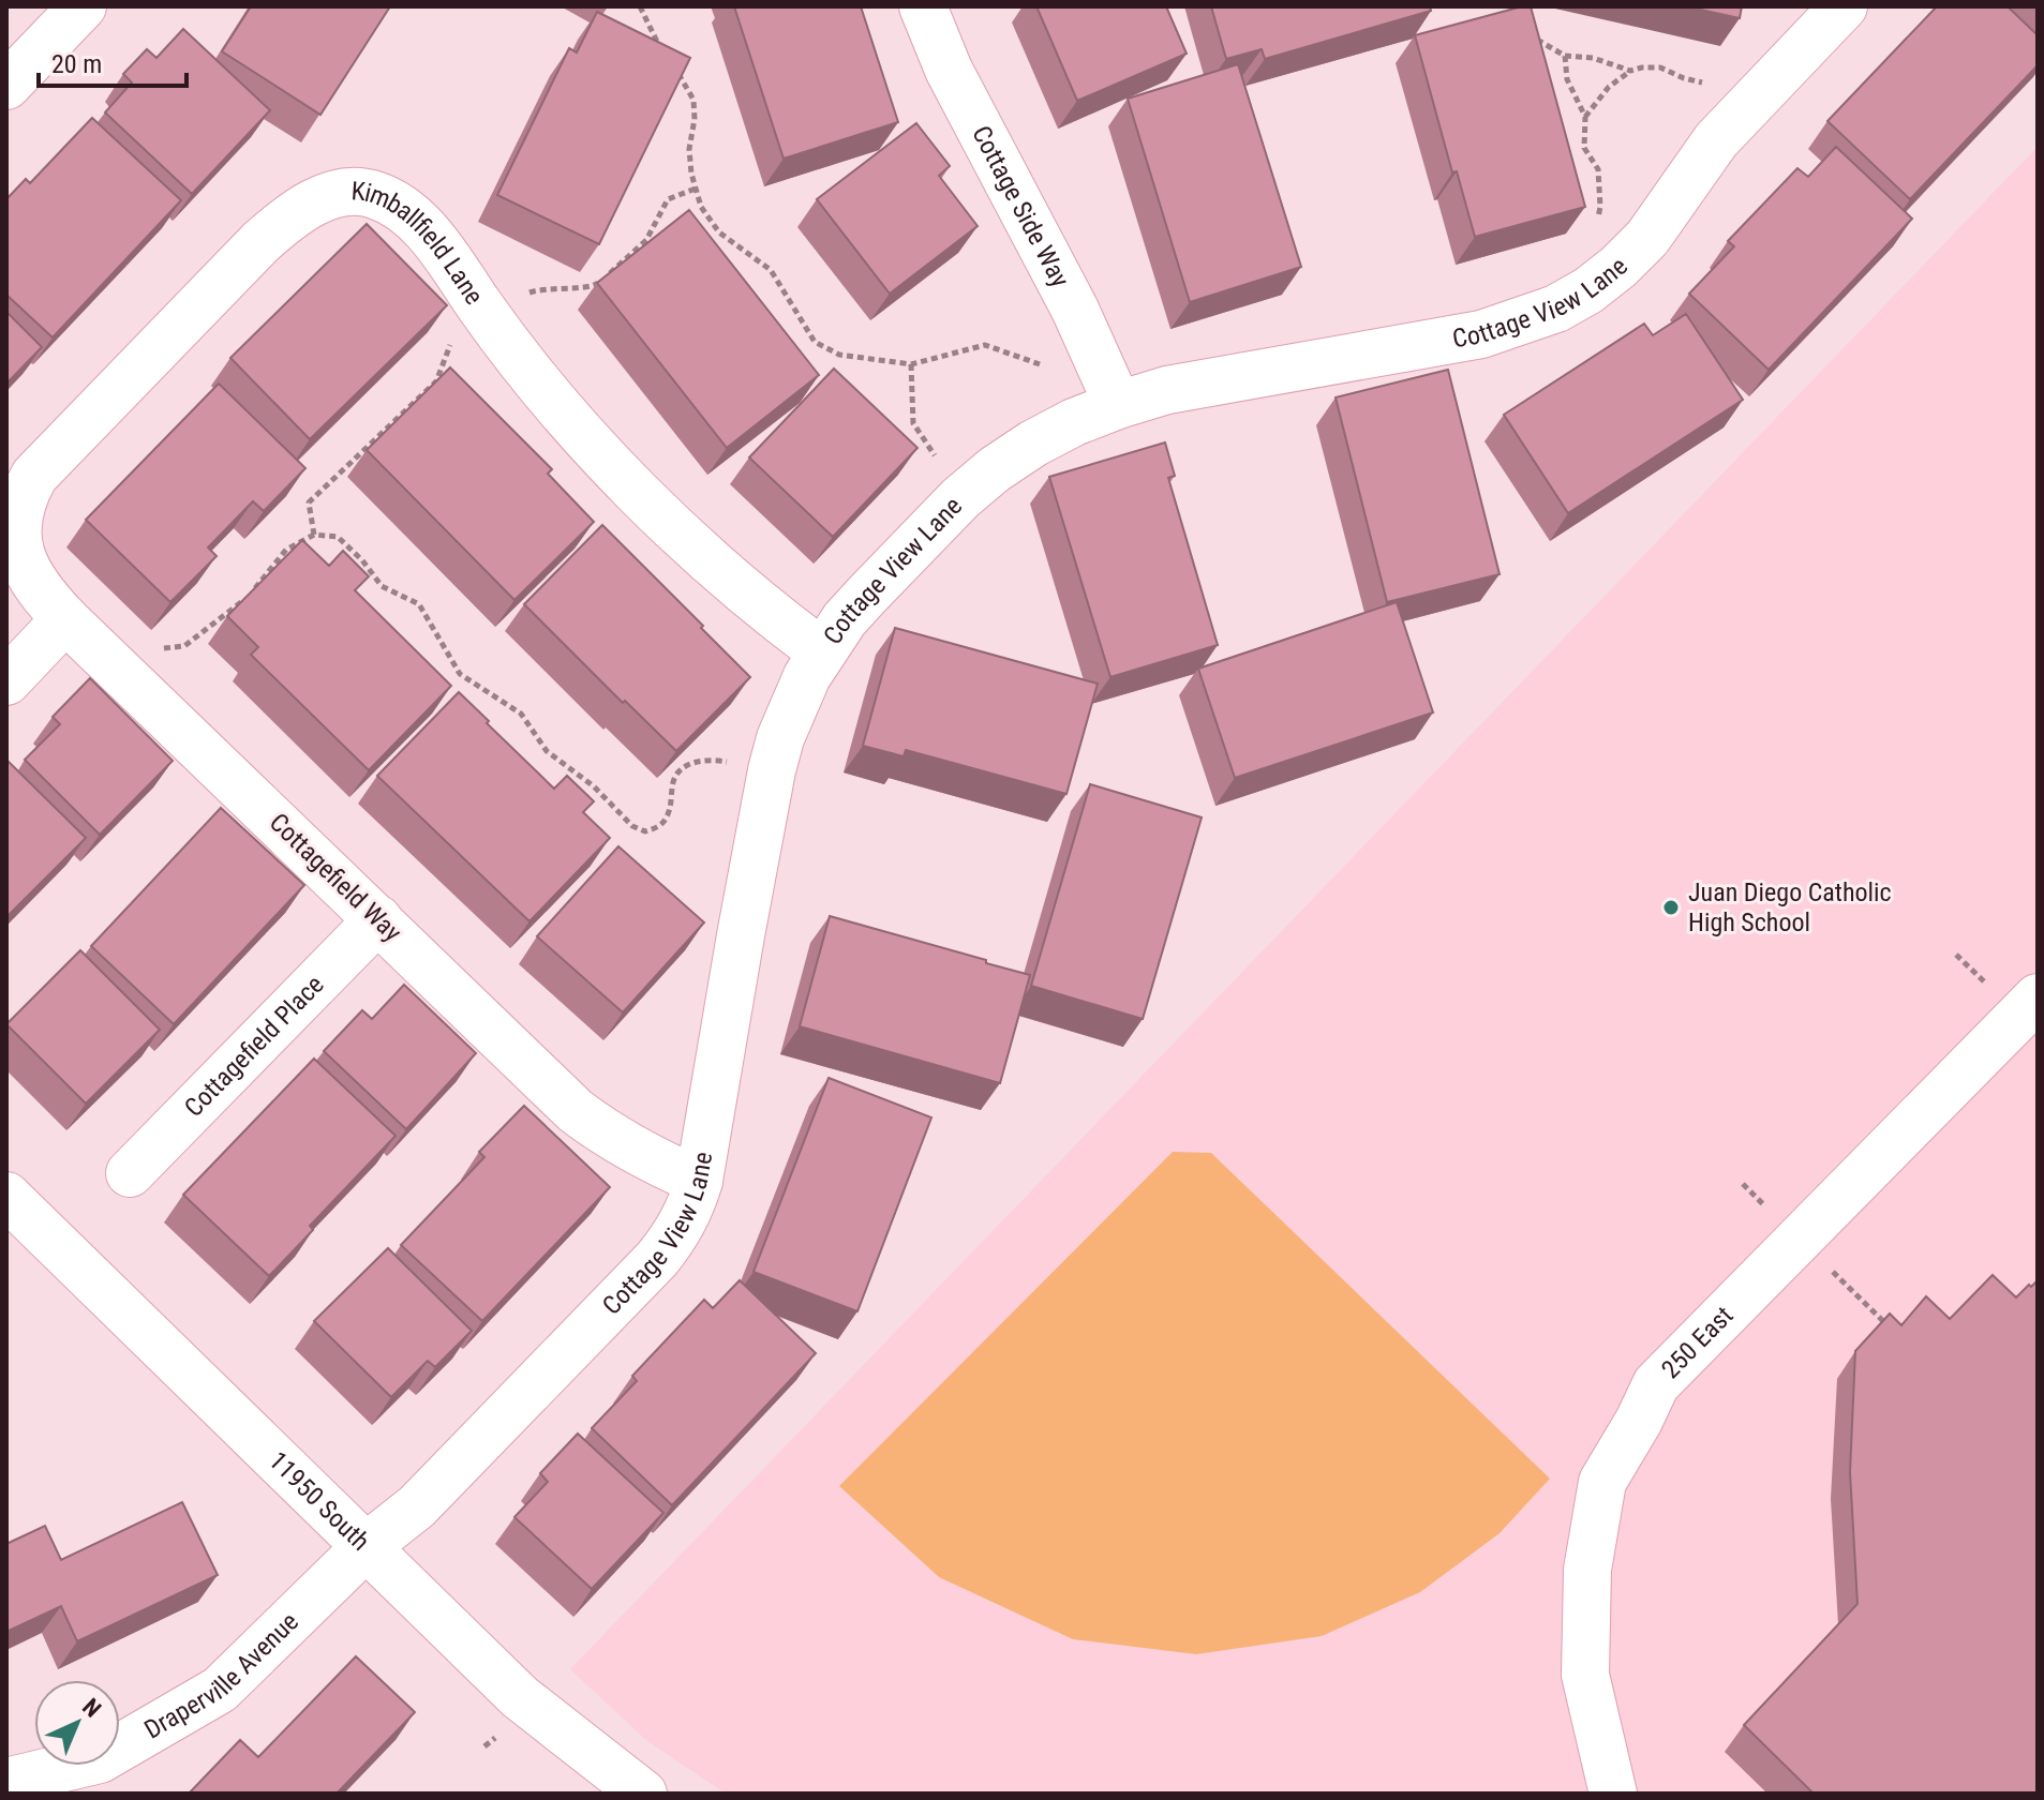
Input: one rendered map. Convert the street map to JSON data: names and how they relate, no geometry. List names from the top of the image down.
{
  "streets": {
    "street": [
      "Cottage Side Way",
      "Kimballfield Lane",
      "Cottage View Lane",
      "Cottagefield Way",
      "Cottagefield Place",
      "250 East",
      "11950 South",
      "Draperville Avenue"
    ]
  },
  "crossings": [
    ["Cottage Side Way", "Cottage View Lane"],
    ["Kimballfield Lane", "Cottage View Lane"],
    ["Kimballfield Lane", "Cottagefield Way"],
    ["Cottage View Lane", "Cottagefield Way"],
    ["Cottage View Lane", "11950 South"],
    ["Cottage View Lane", "Draperville Avenue"],
    ["Cottagefield Way", "Cottagefield Place"],
    ["11950 South", "Draperville Avenue"]
  ],
  "places": ["Juan Diego Catholic High School"],
  "scale_bar": "20 m",
  "north": "top right"
}
